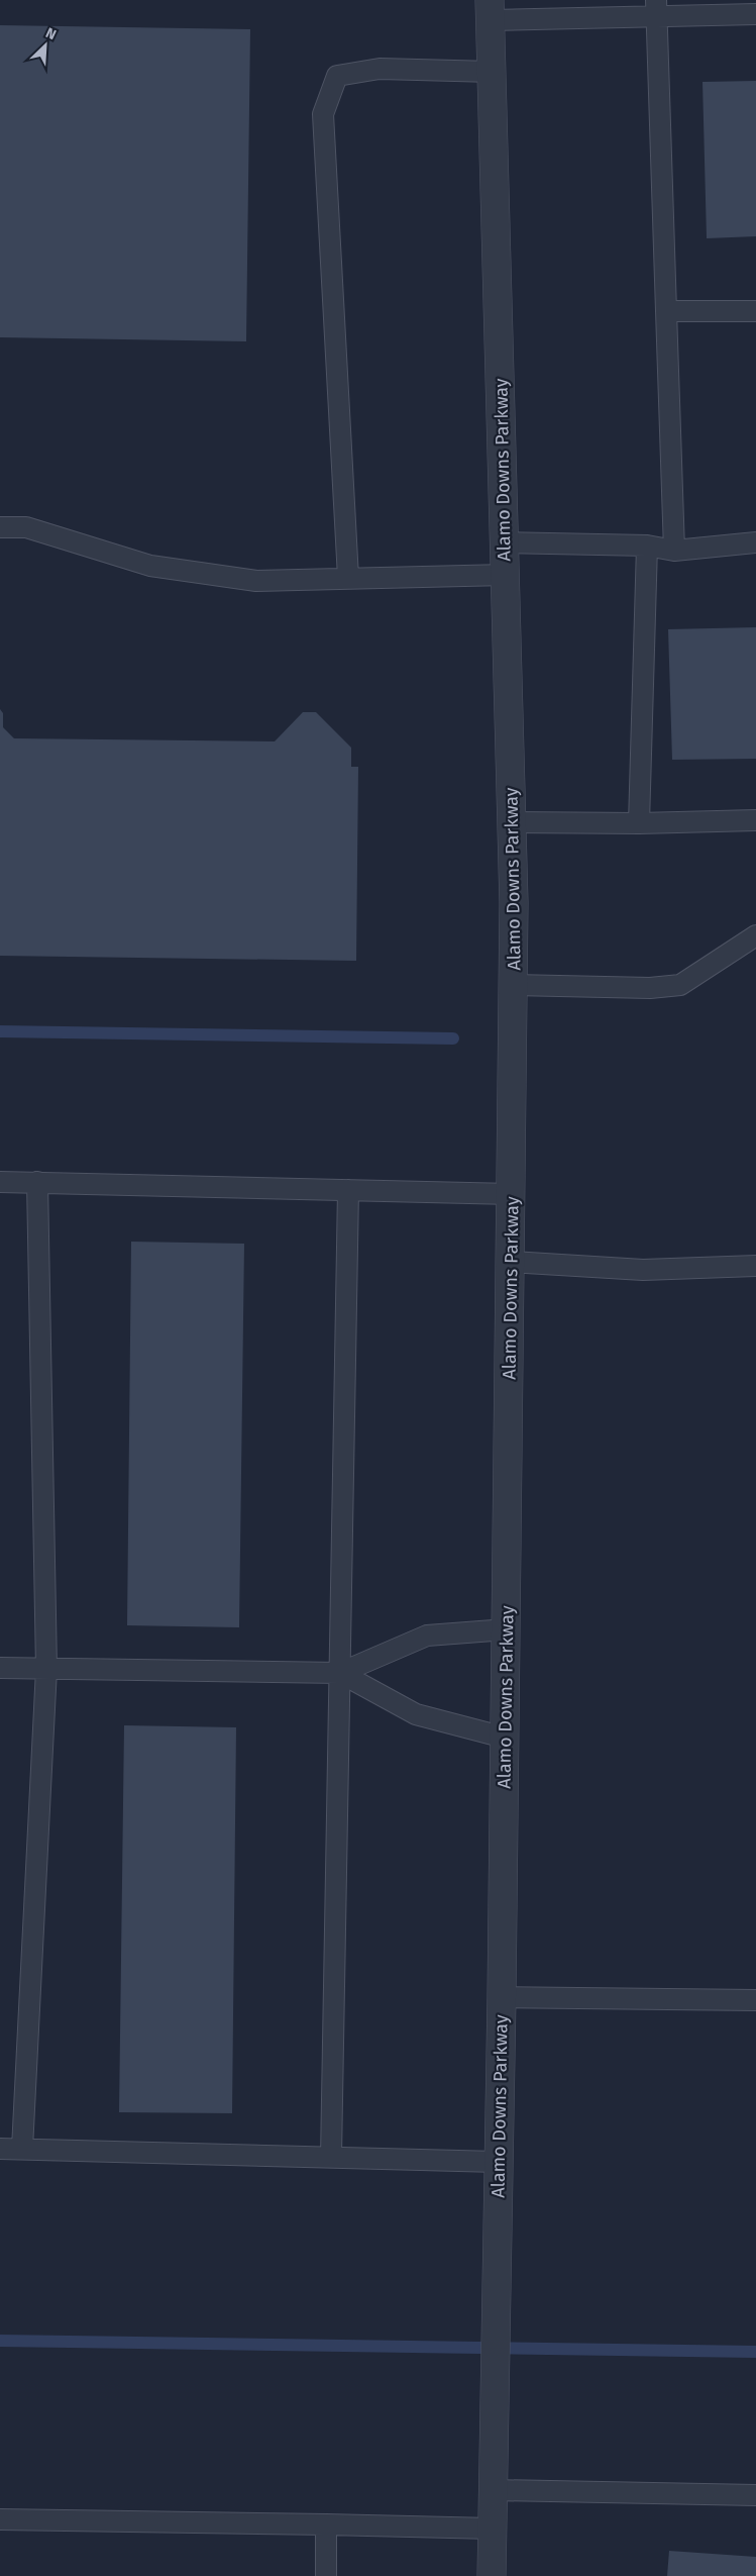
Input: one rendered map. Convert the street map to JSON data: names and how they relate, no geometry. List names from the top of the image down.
{
  "streets": {
    "street": ["Alamo Downs Parkway"]
  },
  "north": "top right"
}
